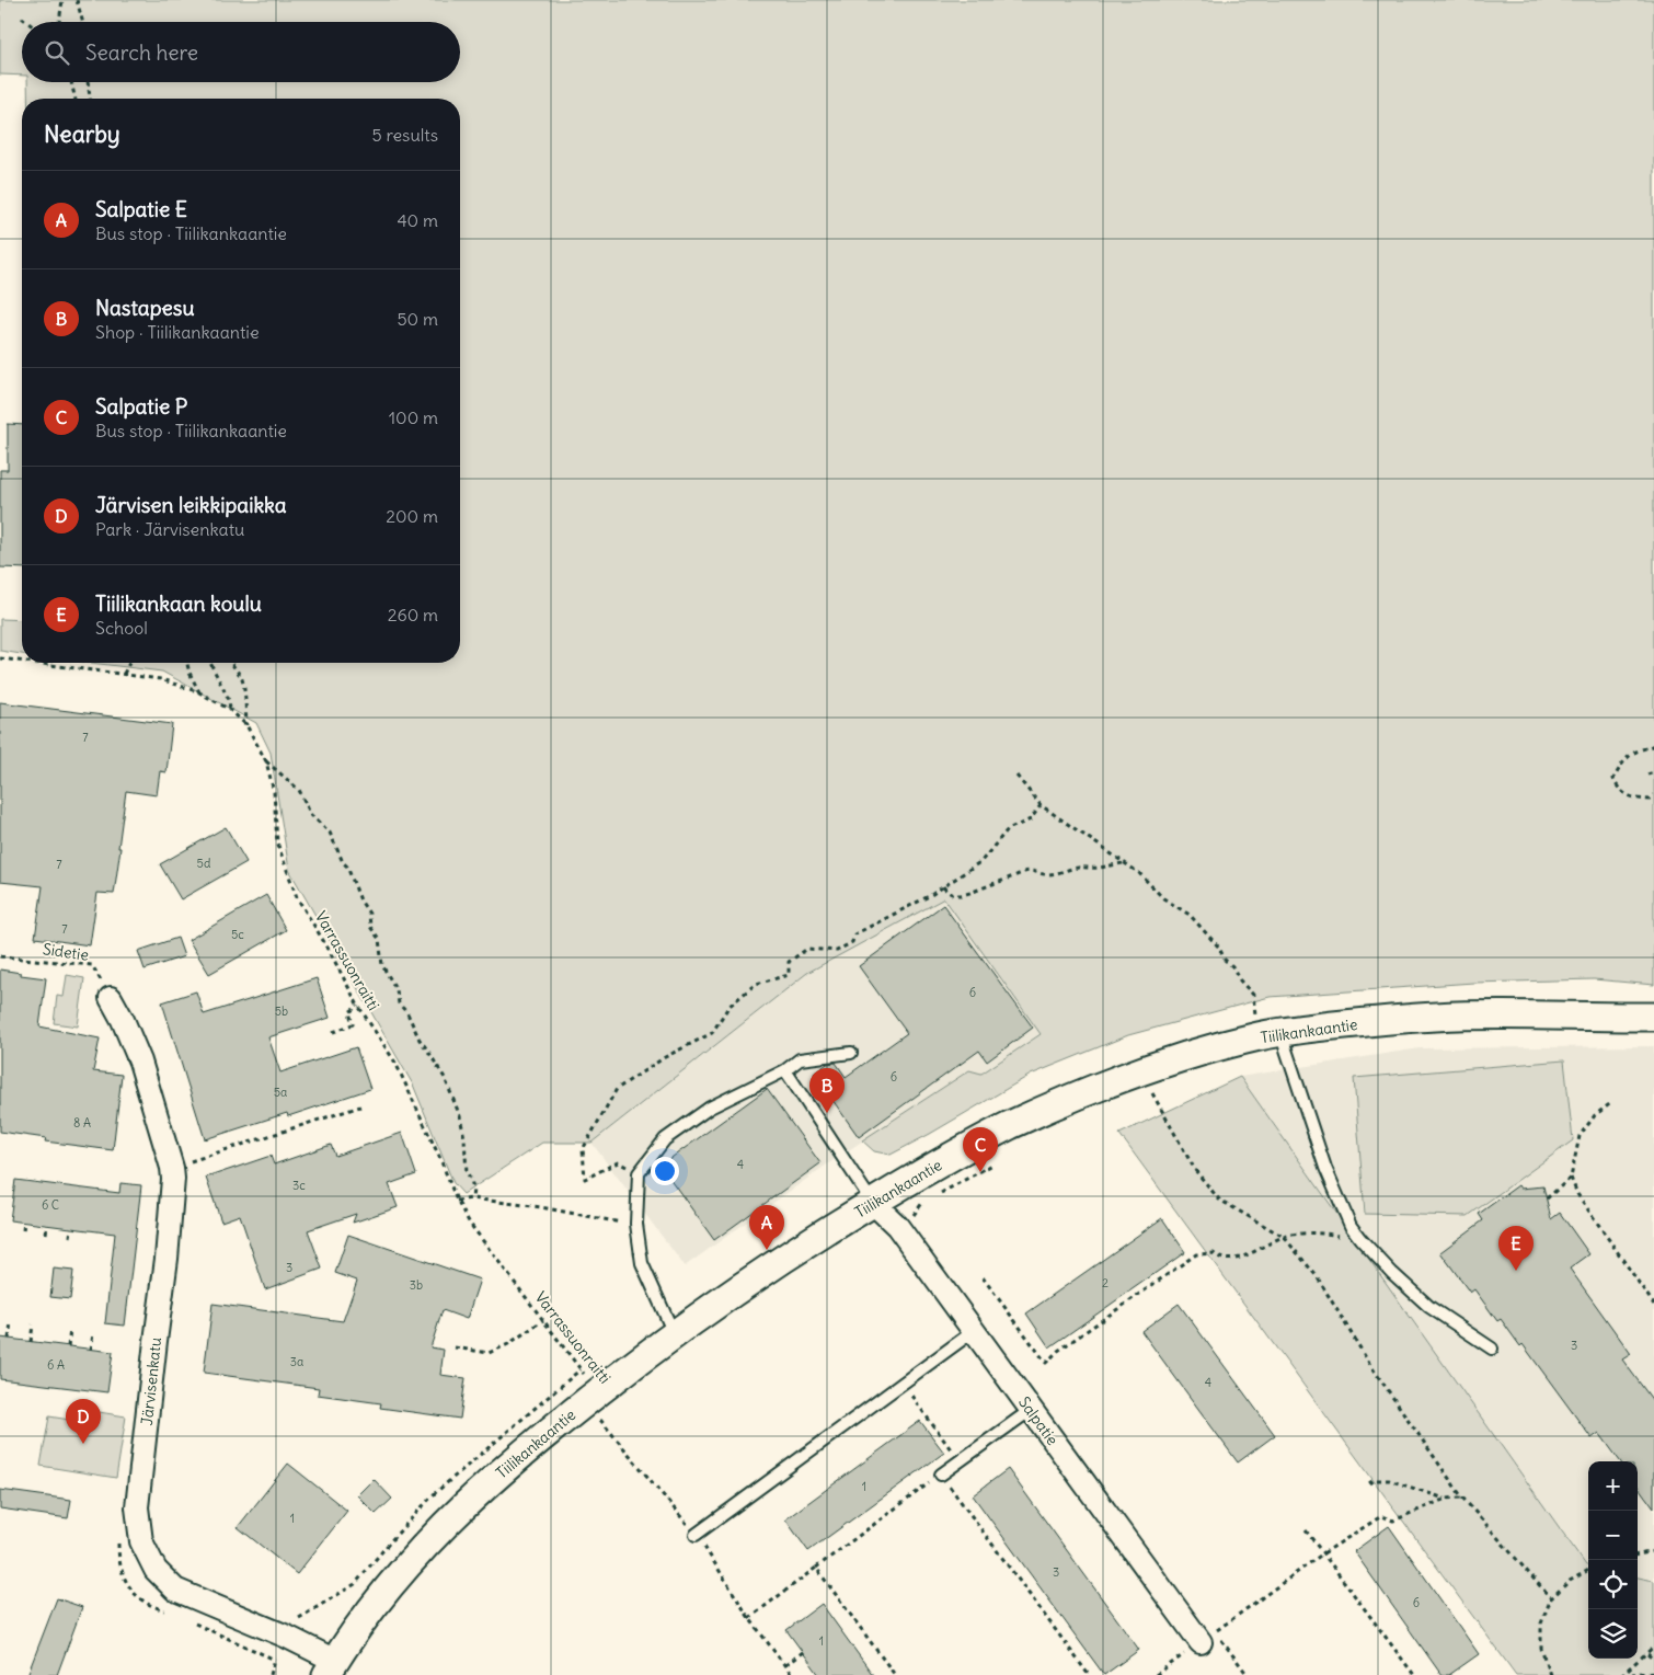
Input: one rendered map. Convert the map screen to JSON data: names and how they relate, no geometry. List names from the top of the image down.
{
  "streets": {
    "street": ["Tiilikankaantie", "Järvisenkatu", "Salpatie"],
    "path": ["Sidetie", "Varrassuonraitti"]
  },
  "crossings": [
    ["Sidetie", "Järvisenkatu"],
    ["Varrassuonraitti", "Tiilikankaantie"],
    ["Tiilikankaantie", "Järvisenkatu"],
    ["Tiilikankaantie", "Salpatie"]
  ],
  "house_numbers": [
    "7",
    "5d",
    "7",
    "7",
    "5c",
    "6",
    "5b",
    "6",
    "5a",
    "8 A",
    "4",
    "3c",
    "6 C",
    "3",
    "2",
    "3b",
    "3",
    "3a",
    "6 A",
    "4",
    "1",
    "1",
    "3",
    "6",
    "1"
  ],
  "page": {
    "search": "Search here",
    "heading": ["Nearby", "5 results"],
    "list": [
      {
        "mark": "A",
        "name": "Salpatie E",
        "note": "Bus stop · Tiilikankaantie",
        "value": "40 m"
      },
      {
        "mark": "B",
        "name": "Nastapesu",
        "note": "Shop · Tiilikankaantie",
        "value": "50 m"
      },
      {
        "mark": "C",
        "name": "Salpatie P",
        "note": "Bus stop · Tiilikankaantie",
        "value": "100 m"
      },
      {
        "mark": "D",
        "name": "Järvisen leikkipaikka",
        "note": "Park · Järvisenkatu",
        "value": "200 m"
      },
      {
        "mark": "E",
        "name": "Tiilikankaan koulu",
        "note": "School",
        "value": "260 m"
      }
    ],
    "pins": [
      "B",
      "C",
      "A",
      "E",
      "D"
    ],
    "map_buttons": ["+", "−"]
  }
}
